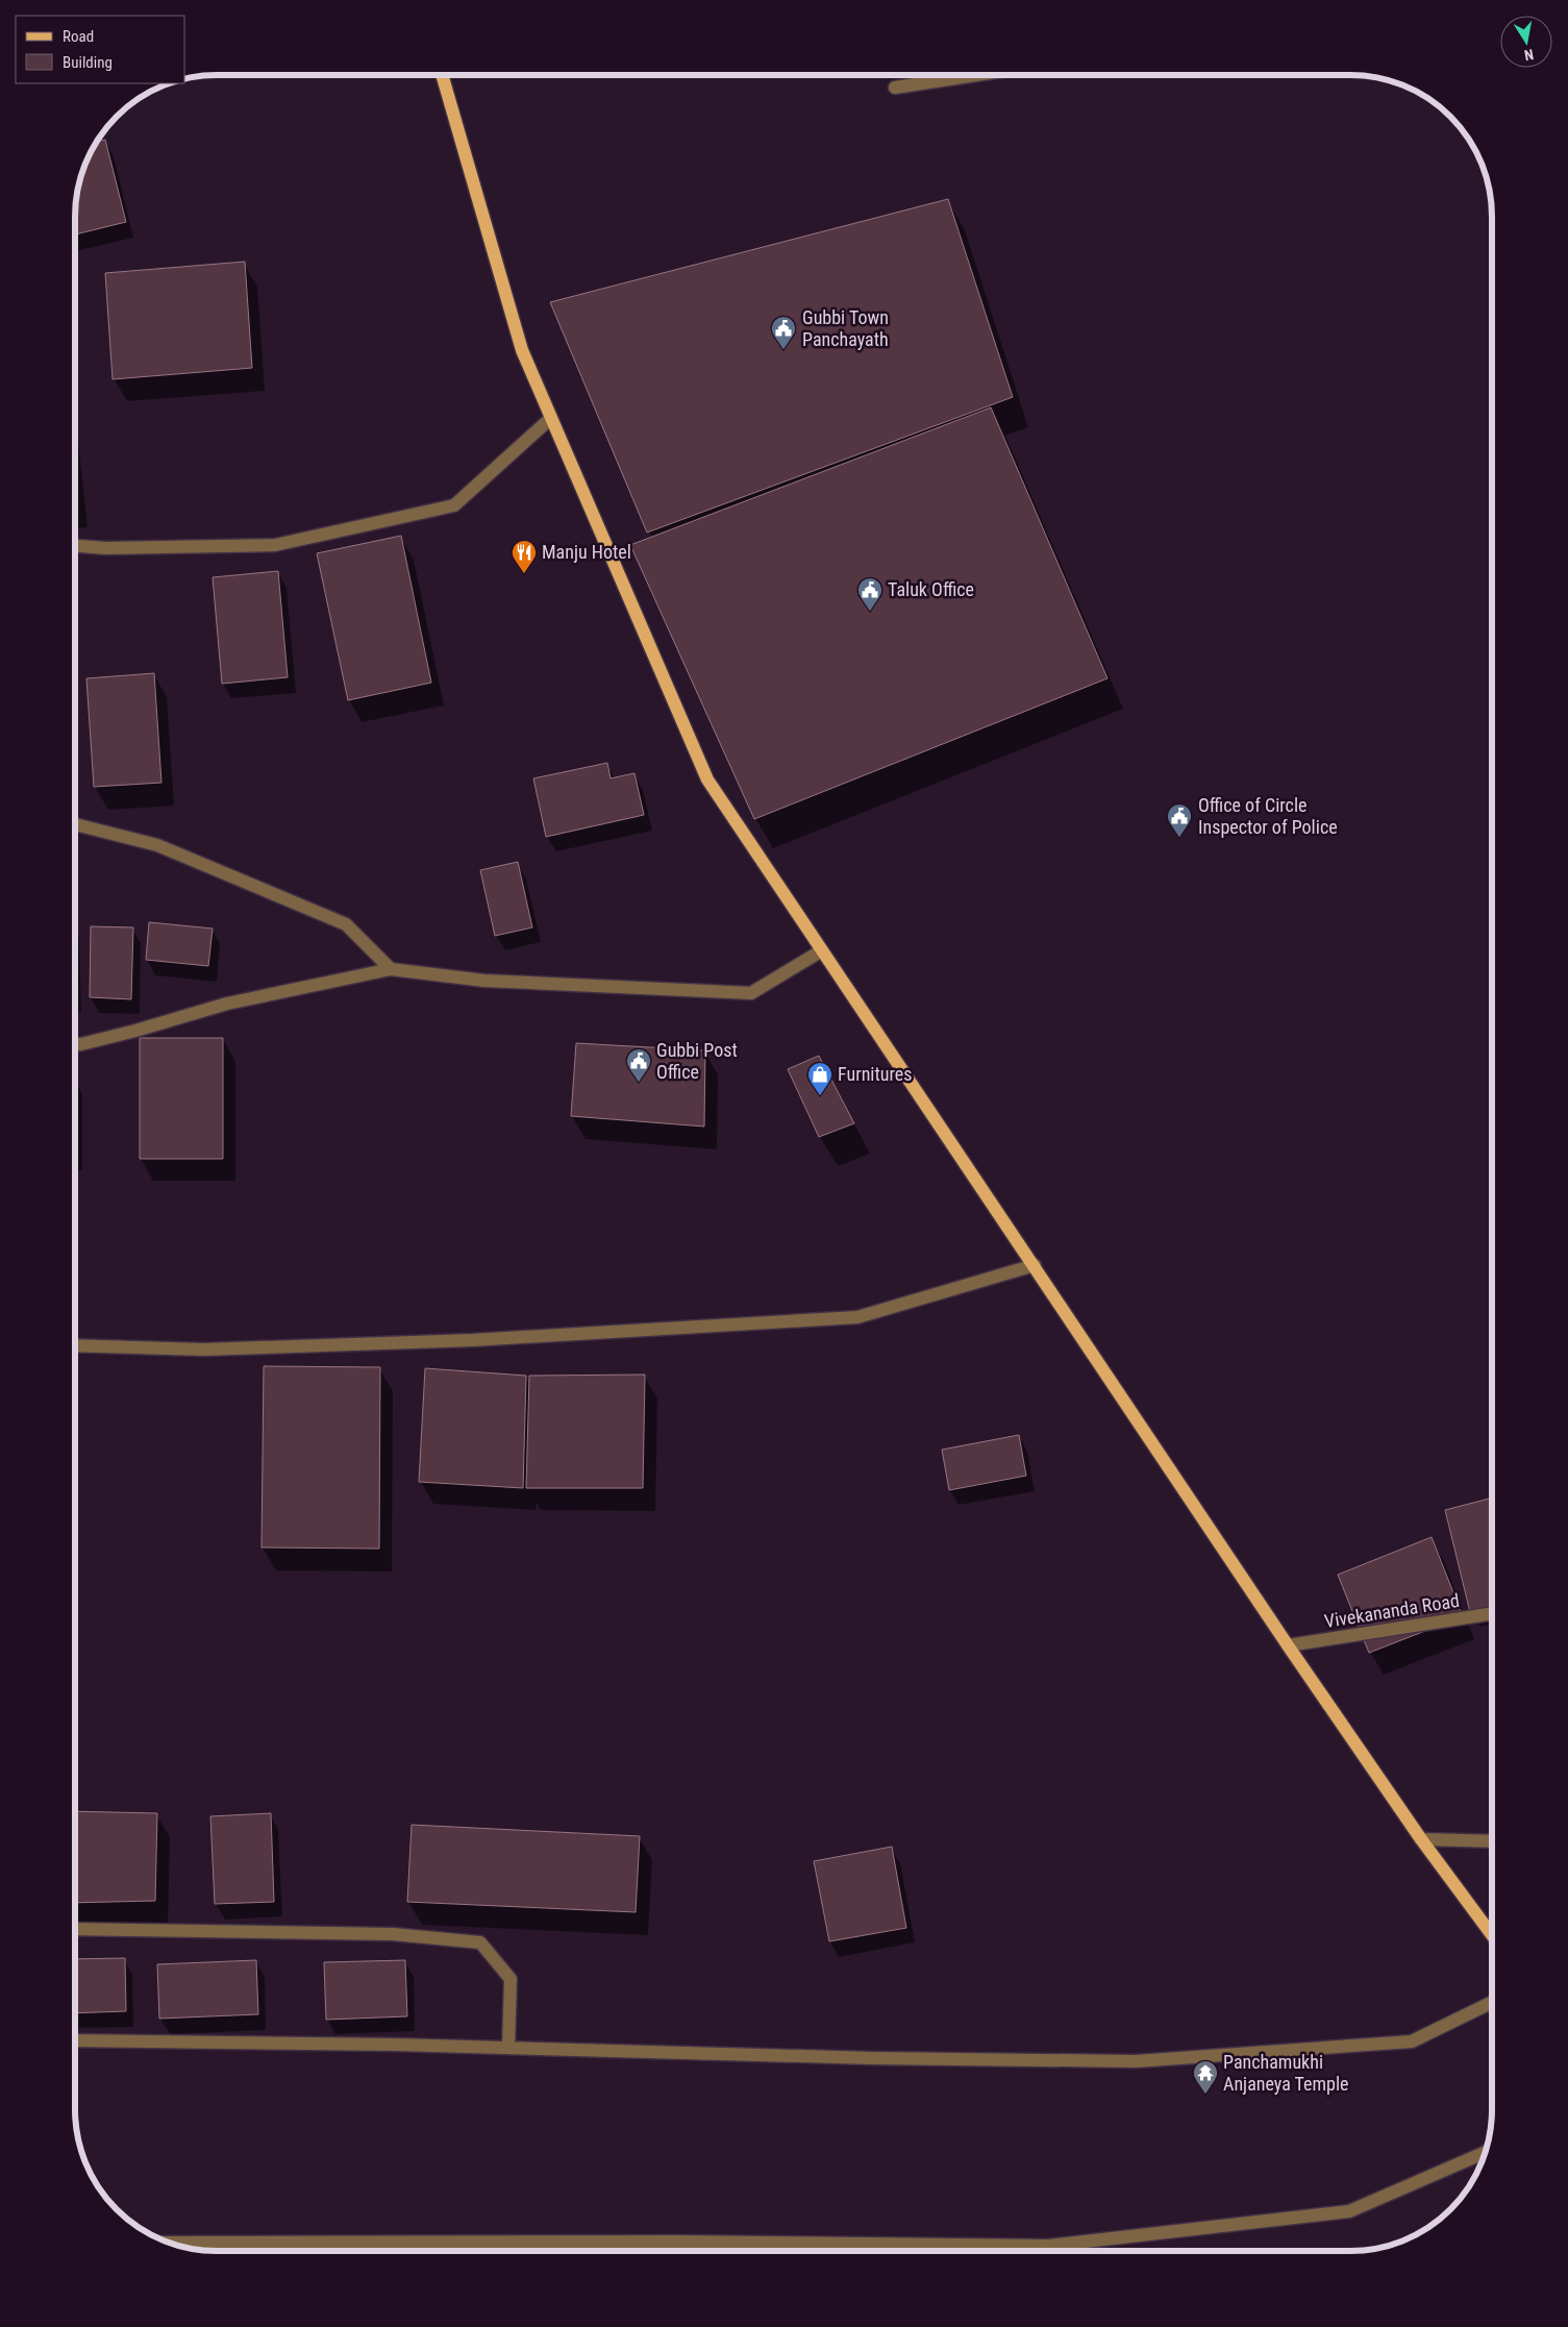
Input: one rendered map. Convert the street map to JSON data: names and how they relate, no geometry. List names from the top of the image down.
{
  "streets": {
    "street": ["Vivekananda Road"]
  },
  "places": {
    "public building": [
      "Gubbi Town Panchayath",
      "Taluk Office",
      "Office of Circle Inspector of Police",
      "Gubbi Post Office"
    ],
    "restaurant": ["Manju Hotel"],
    "shop": ["Furnitures"],
    "temple": ["Panchamukhi Anjaneya Temple"]
  },
  "legend": ["Road", "Building"],
  "north": "bottom"
}
